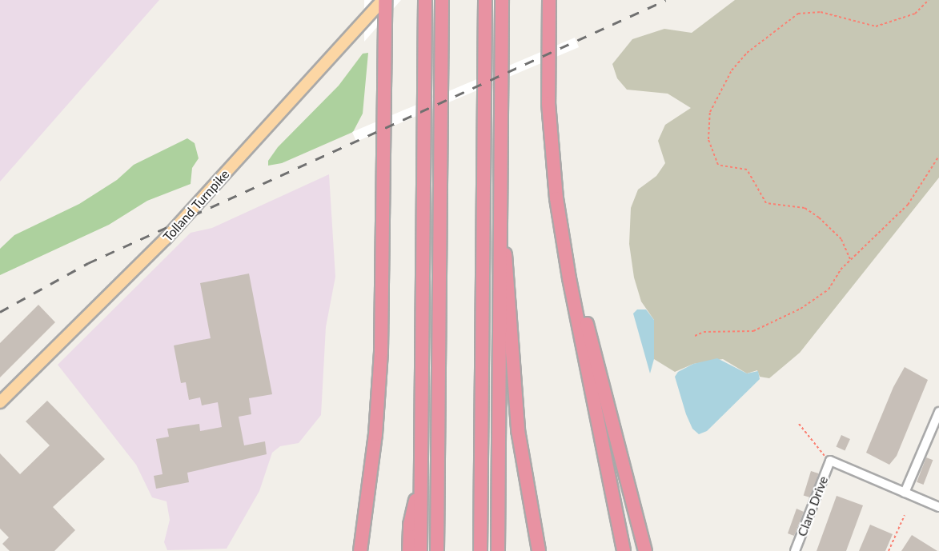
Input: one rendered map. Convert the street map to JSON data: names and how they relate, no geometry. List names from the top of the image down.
{
  "streets": {
    "main road": ["Tolland Turnpike"],
    "street": ["Claro Drive"]
  }
}
